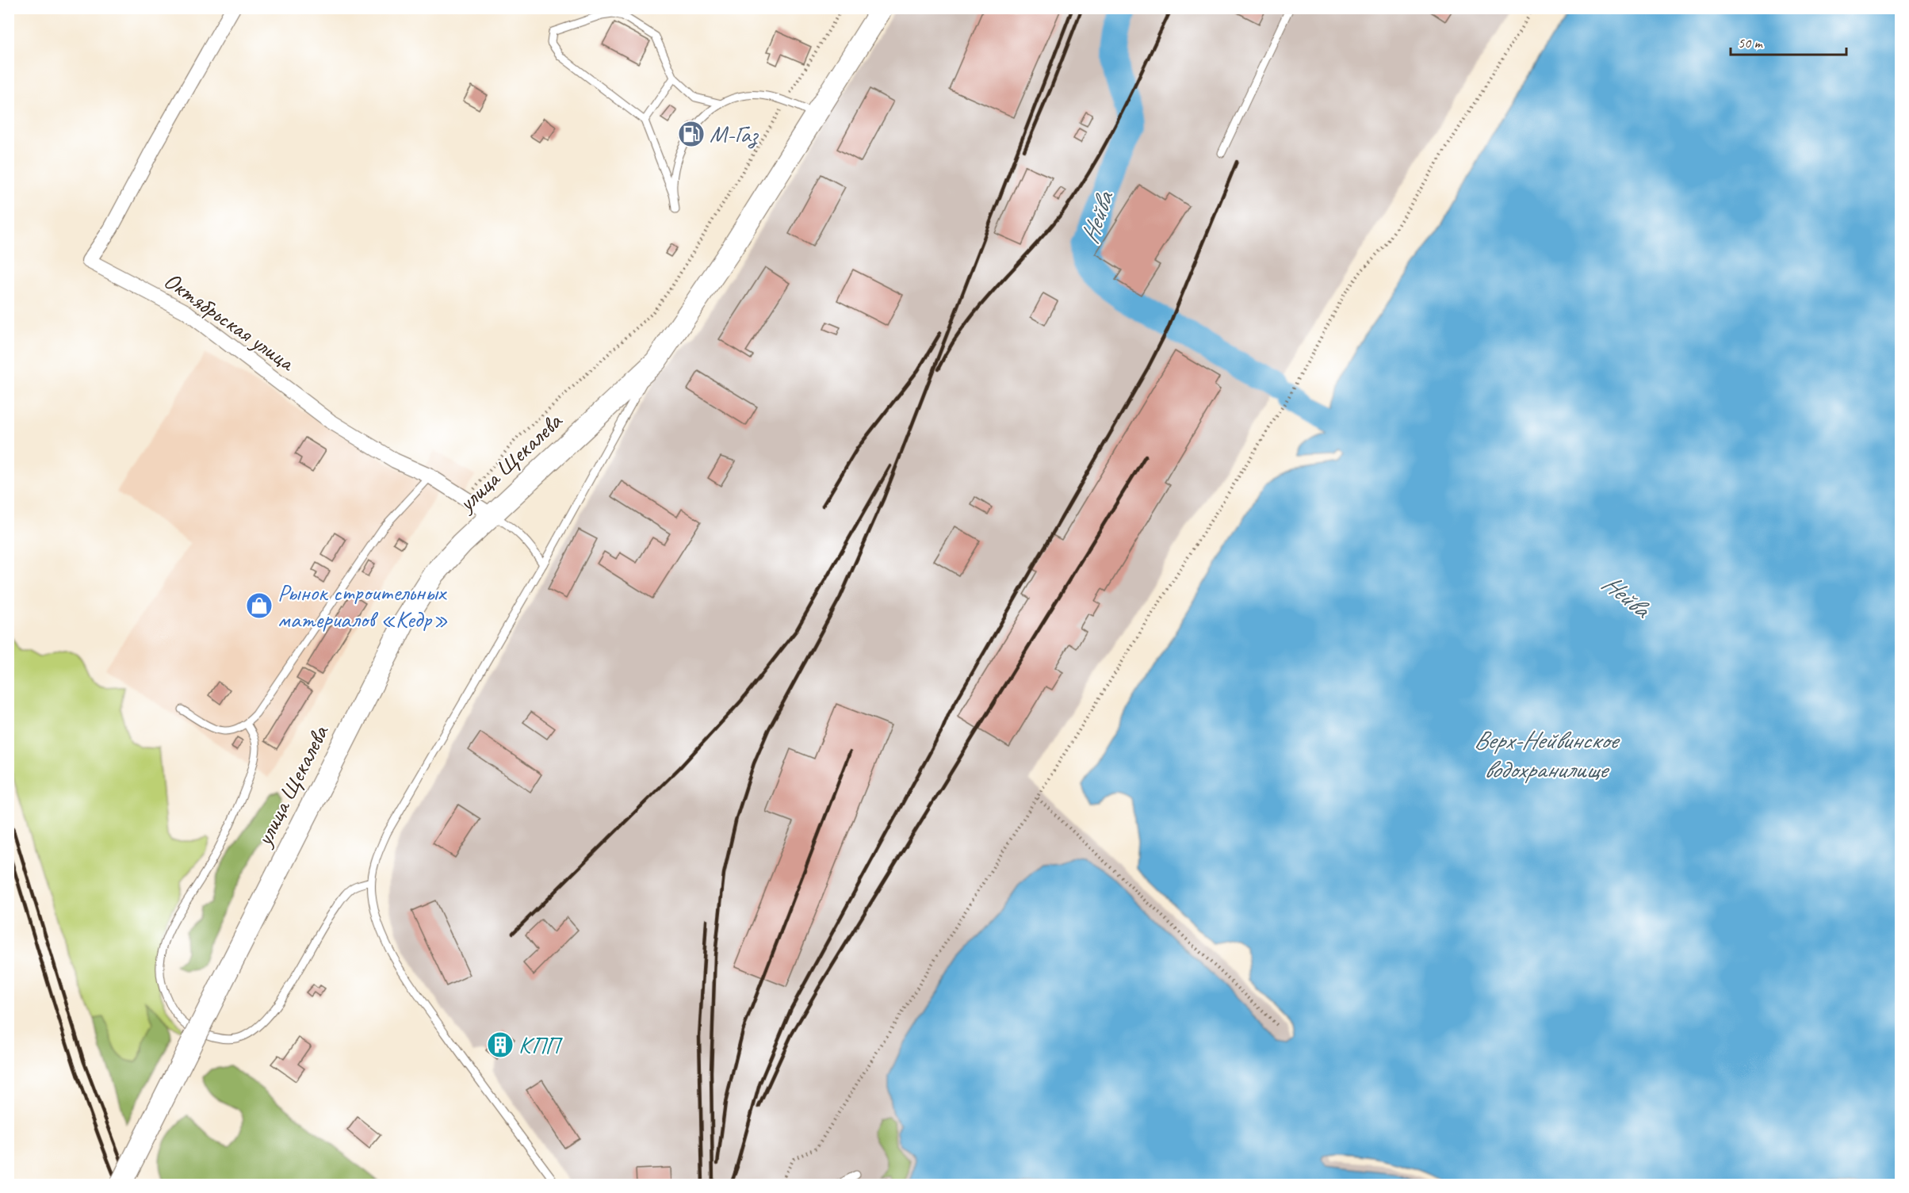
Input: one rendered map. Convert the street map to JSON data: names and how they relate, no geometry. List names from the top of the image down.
{
  "streets": {
    "main road": ["улица Щекалева"],
    "street": ["Октябрьская улица"]
  },
  "crossings": [
    ["Октябрьская улица", "улица Щекалева"]
  ],
  "water": ["Нейва", "Верх-Нейвинское водохранилище"],
  "places": {
    "fuel station": ["М-Газ"],
    "shop": ["Рынок строительных материалов «Кедр»"],
    "building": ["КПП"]
  },
  "scale_bar": "50 m"
}
